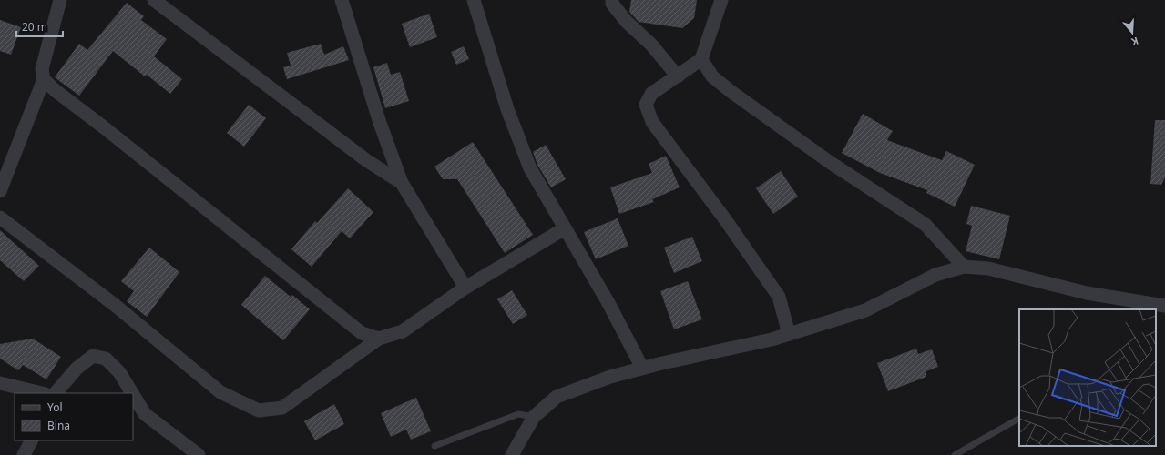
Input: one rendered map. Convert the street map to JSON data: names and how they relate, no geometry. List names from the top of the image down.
{
  "legend": ["Yol", "Bina"],
  "scale_bar": "20 m",
  "north": "bottom"
}
